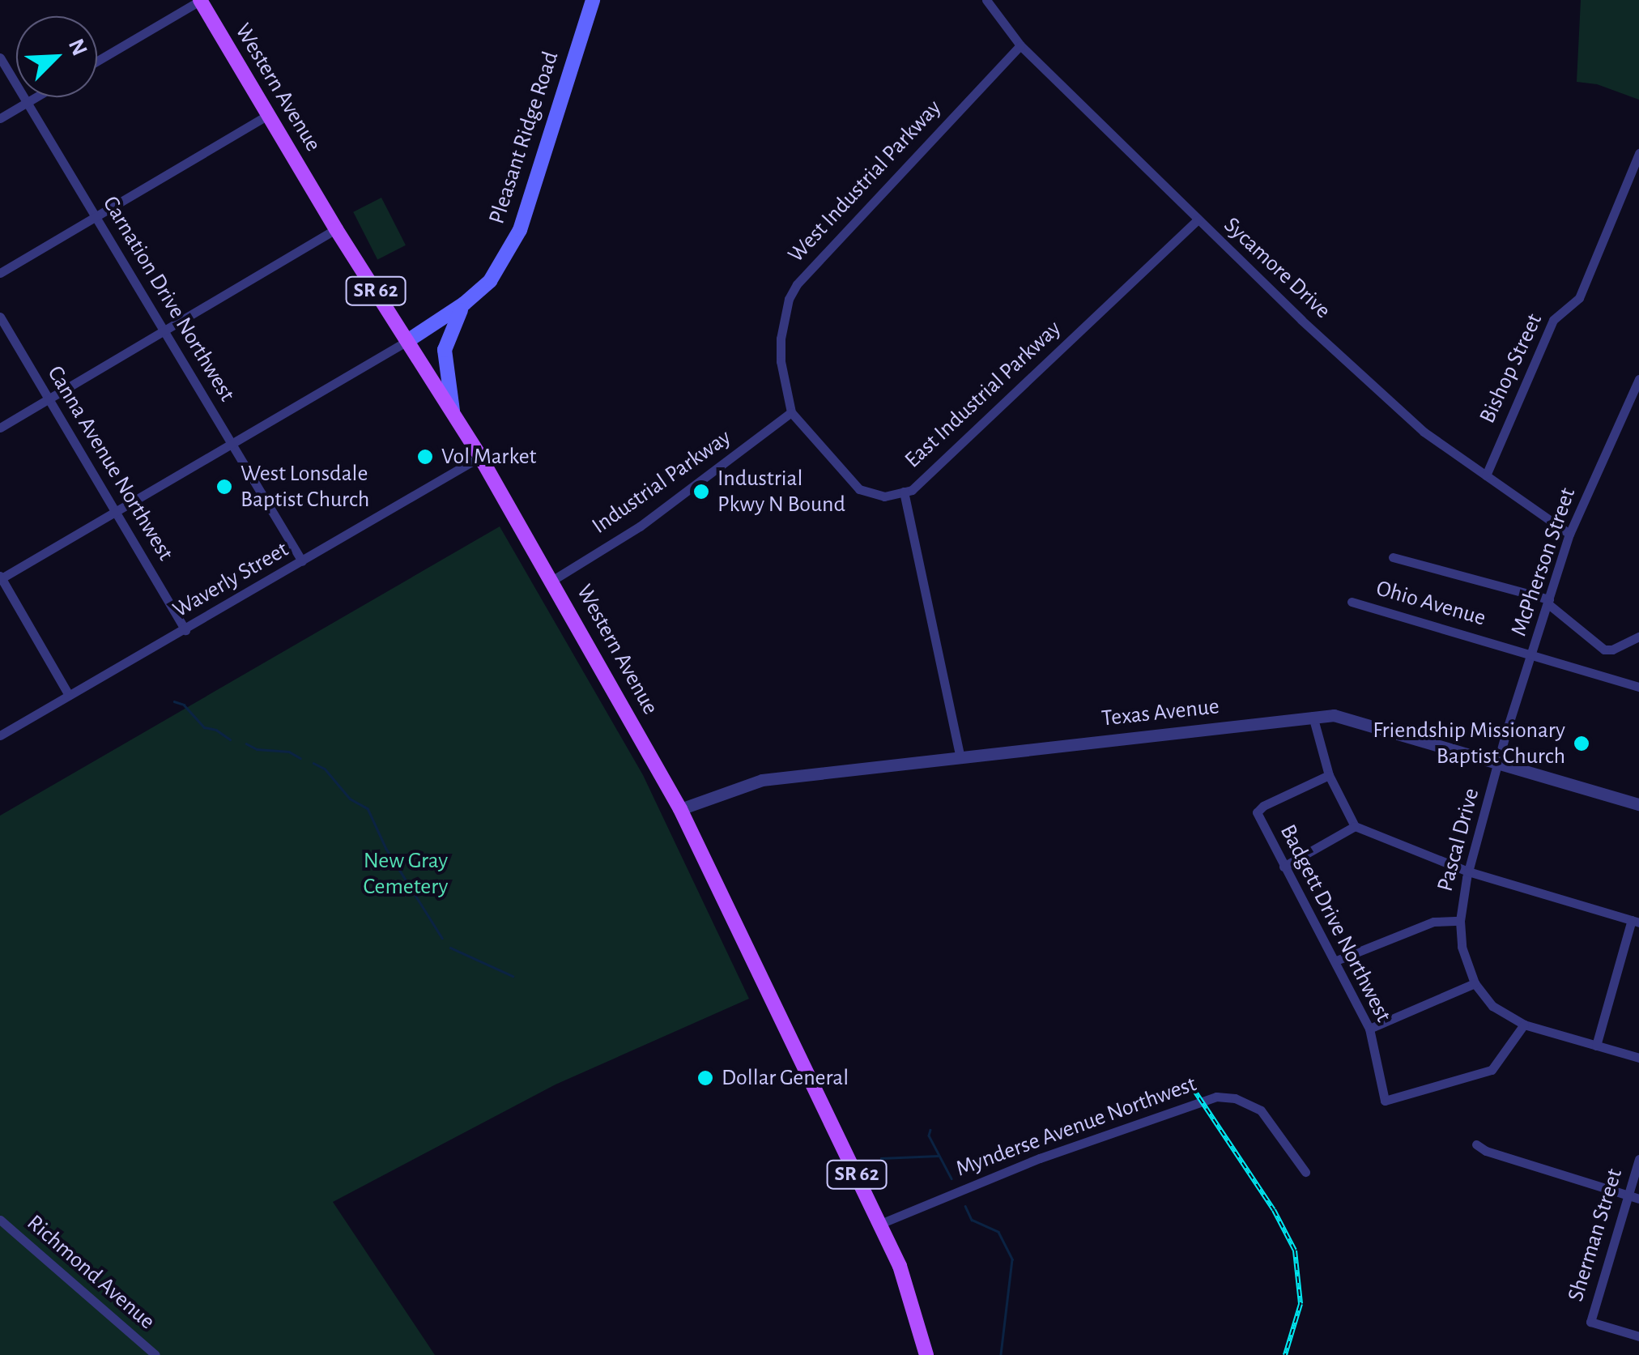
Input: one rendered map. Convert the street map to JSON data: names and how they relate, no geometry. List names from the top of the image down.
{
  "streets": {
    "main road": ["Western Avenue", "Pleasant Ridge Road", "SR 62"],
    "street": [
      "West Industrial Parkway",
      "Sycamore Drive",
      "Carnation Drive Northwest",
      "Bishop Street",
      "East Industrial Parkway",
      "Canna Avenue Northwest",
      "Industrial Parkway",
      "McPherson Street",
      "Waverly Street",
      "Ohio Avenue",
      "Texas Avenue",
      "Pascal Drive",
      "Badgett Drive Northwest",
      "Mynderse Avenue Northwest",
      "Sherman Street",
      "Richmond Avenue"
    ]
  },
  "crossings": [
    ["Western Avenue", "Pleasant Ridge Road"],
    ["Western Avenue", "Industrial Parkway"],
    ["Western Avenue", "Waverly Street"],
    ["Western Avenue", "Texas Avenue"],
    ["Western Avenue", "Mynderse Avenue Northwest"],
    ["West Industrial Parkway", "Sycamore Drive"],
    ["West Industrial Parkway", "East Industrial Parkway"],
    ["West Industrial Parkway", "Industrial Parkway"],
    ["Sycamore Drive", "Bishop Street"],
    ["Sycamore Drive", "East Industrial Parkway"],
    ["Sycamore Drive", "McPherson Street"],
    ["Carnation Drive Northwest", "Waverly Street"],
    ["East Industrial Parkway", "Industrial Parkway"],
    ["Canna Avenue Northwest", "Waverly Street"],
    ["McPherson Street", "Ohio Avenue"],
    ["McPherson Street", "Texas Avenue"],
    ["McPherson Street", "Pascal Drive"],
    ["Texas Avenue", "Pascal Drive"],
    ["Pascal Drive", "Badgett Drive Northwest"]
  ],
  "parks": ["New Gray Cemetery"],
  "places": [
    "Vol Market",
    "West Lonsdale Baptist Church",
    "Industrial Pkwy N Bound",
    "Friendship Missionary Baptist Church",
    "Dollar General"
  ],
  "north": "top right"
}
